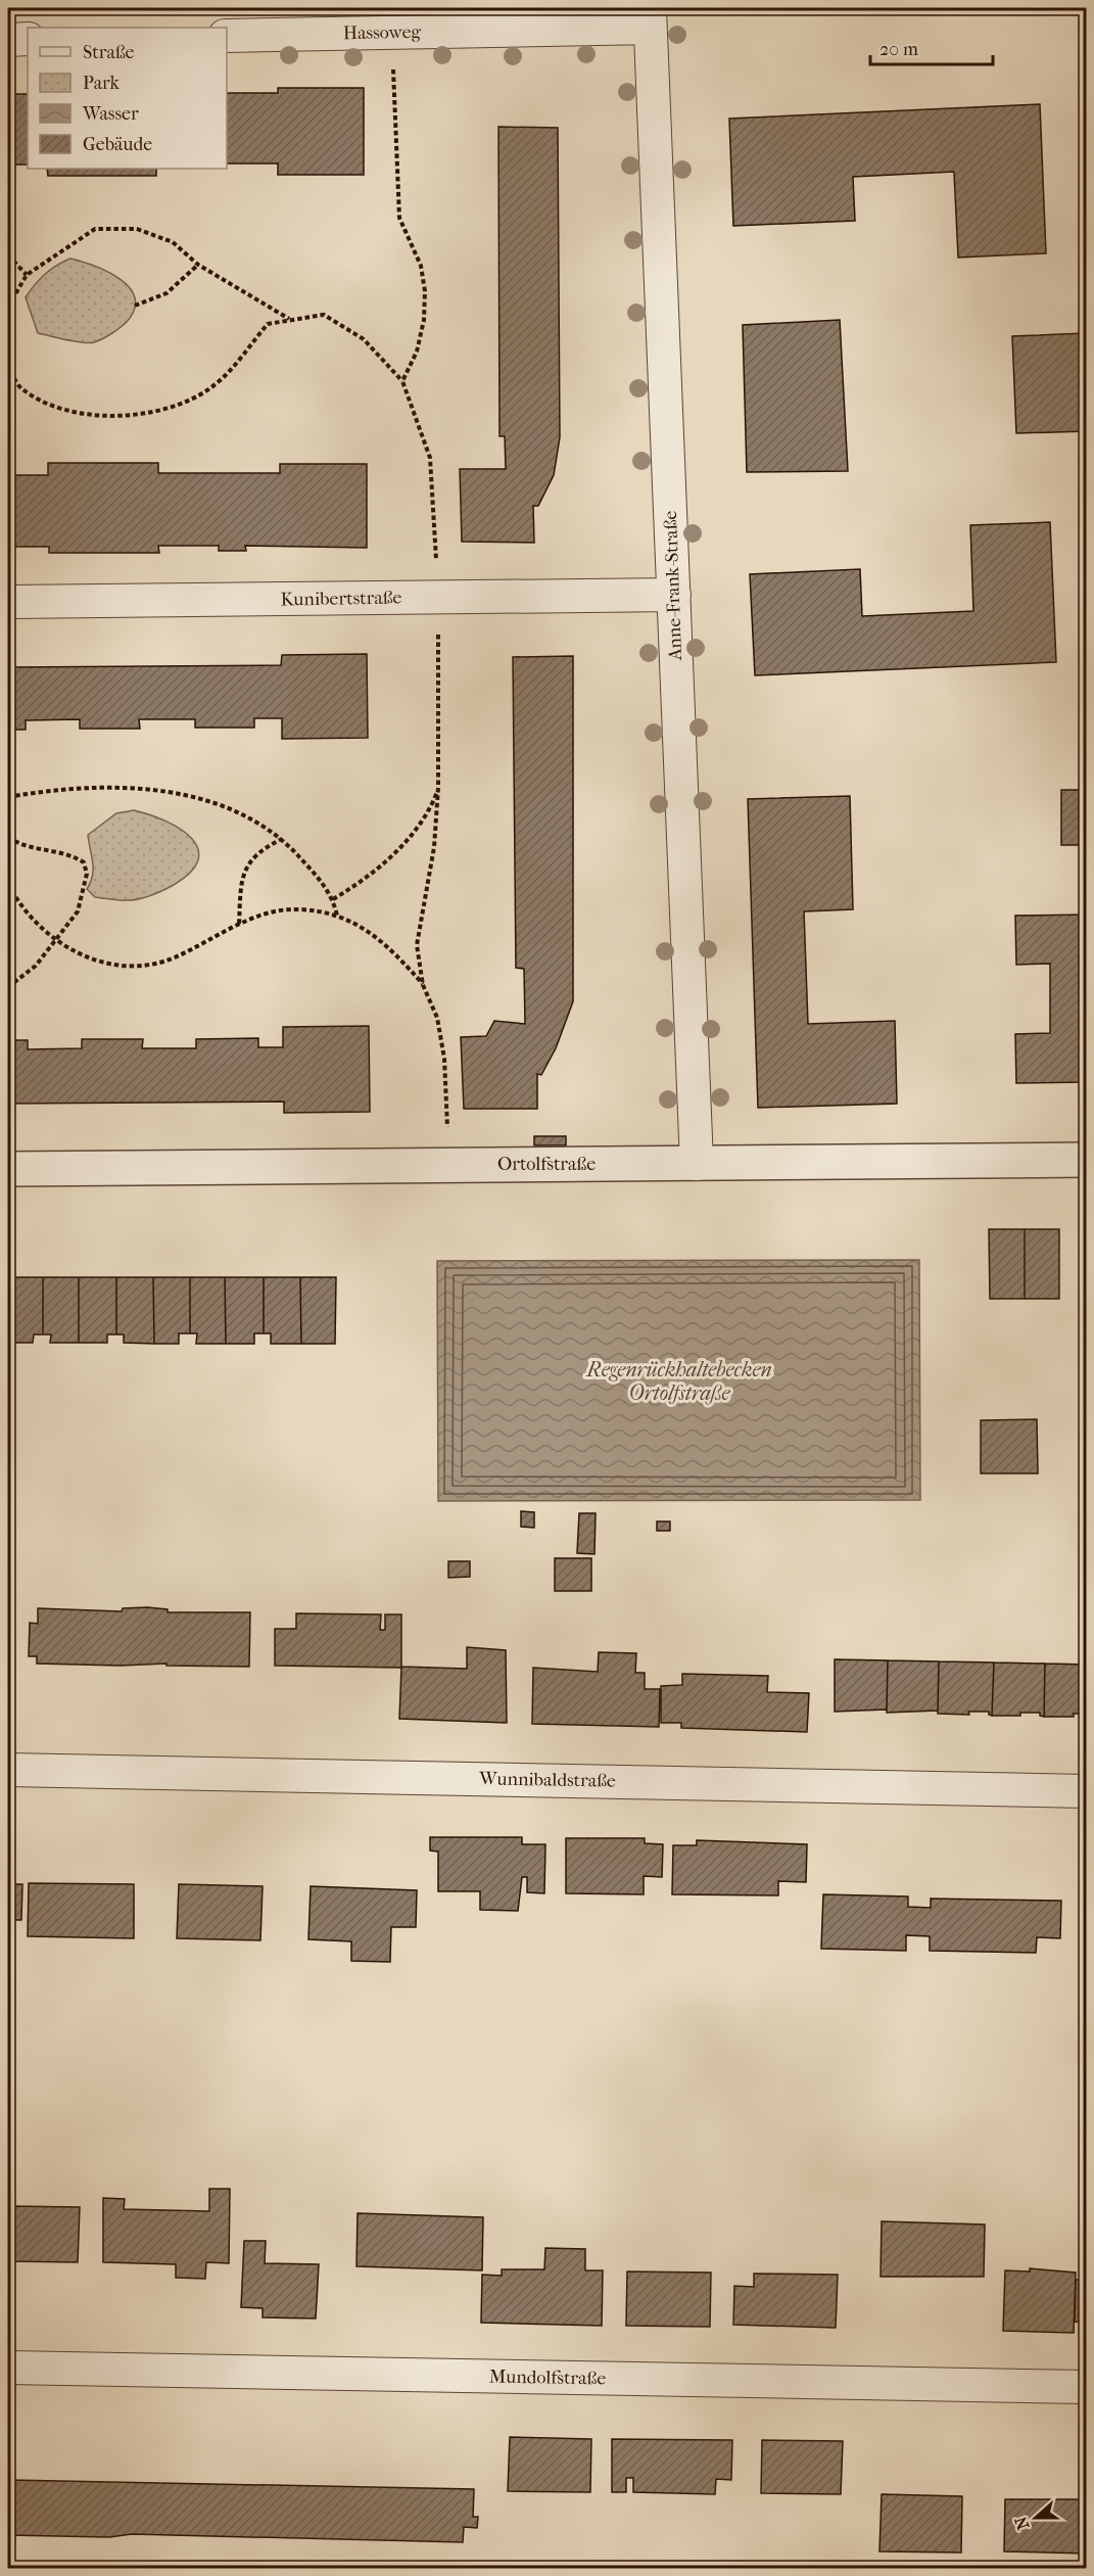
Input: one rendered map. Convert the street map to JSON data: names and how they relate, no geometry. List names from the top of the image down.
{
  "streets": {
    "street": [
      "Hassoweg",
      "Anne-Frank-Straße",
      "Kunibertstraße",
      "Ortolfstraße",
      "Wunnibaldstraße",
      "Mundolfstraße"
    ]
  },
  "crossings": [
    ["Hassoweg", "Anne-Frank-Straße"],
    ["Anne-Frank-Straße", "Kunibertstraße"],
    ["Anne-Frank-Straße", "Ortolfstraße"]
  ],
  "water": ["Regenrückhaltebecken Ortolfstraße"],
  "legend": [
    "Straße",
    "Park",
    "Wasser",
    "Gebäude"
  ],
  "scale_bar": "20 m",
  "north": "left"
}
